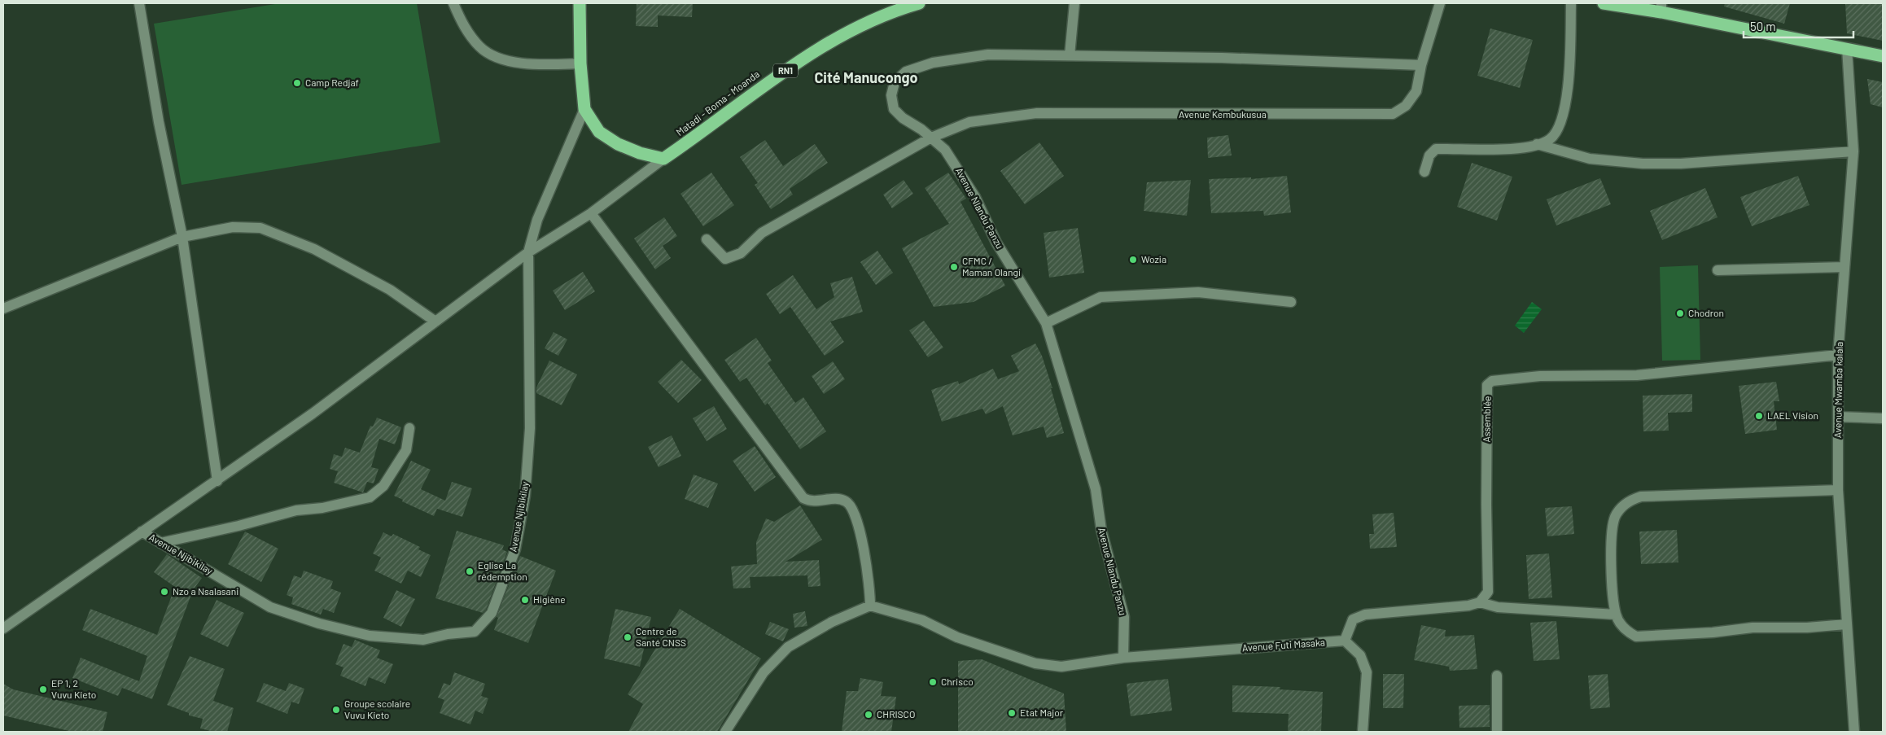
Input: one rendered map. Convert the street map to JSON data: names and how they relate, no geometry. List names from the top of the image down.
{
  "streets": {
    "highway": ["RN1", "Matadi - Boma - Moanda"],
    "street": [
      "Avenue Kembukusua",
      "Avenue Nlandu Panzu",
      "Avenue Mwamba kalala",
      "Assemblée",
      "Avenue Njibikilay",
      "Avenue Futi Masaka"
    ]
  },
  "crossings": [
    ["Avenue Kembukusua", "Avenue Nlandu Panzu"],
    ["Avenue Nlandu Panzu", "Avenue Futi Masaka"],
    ["Avenue Mwamba kalala", "Assemblée"]
  ],
  "districts": ["Cité Manucongo"],
  "places": [
    "Camp Redjaf",
    "Wozia",
    "CFMC / Maman Olangi",
    "Chodron",
    "LAEL Vision",
    "Eglise La rédemption",
    "Nzo a Nsalasani",
    "Higiène",
    "Centre de Santé CNSS",
    "Chrisco",
    "EP 1, 2 Vuvu Kieto",
    "Groupe scolaire Vuvu Kieto",
    "Etat Major",
    "CHRISCO"
  ],
  "scale_bar": "50 m"
}
